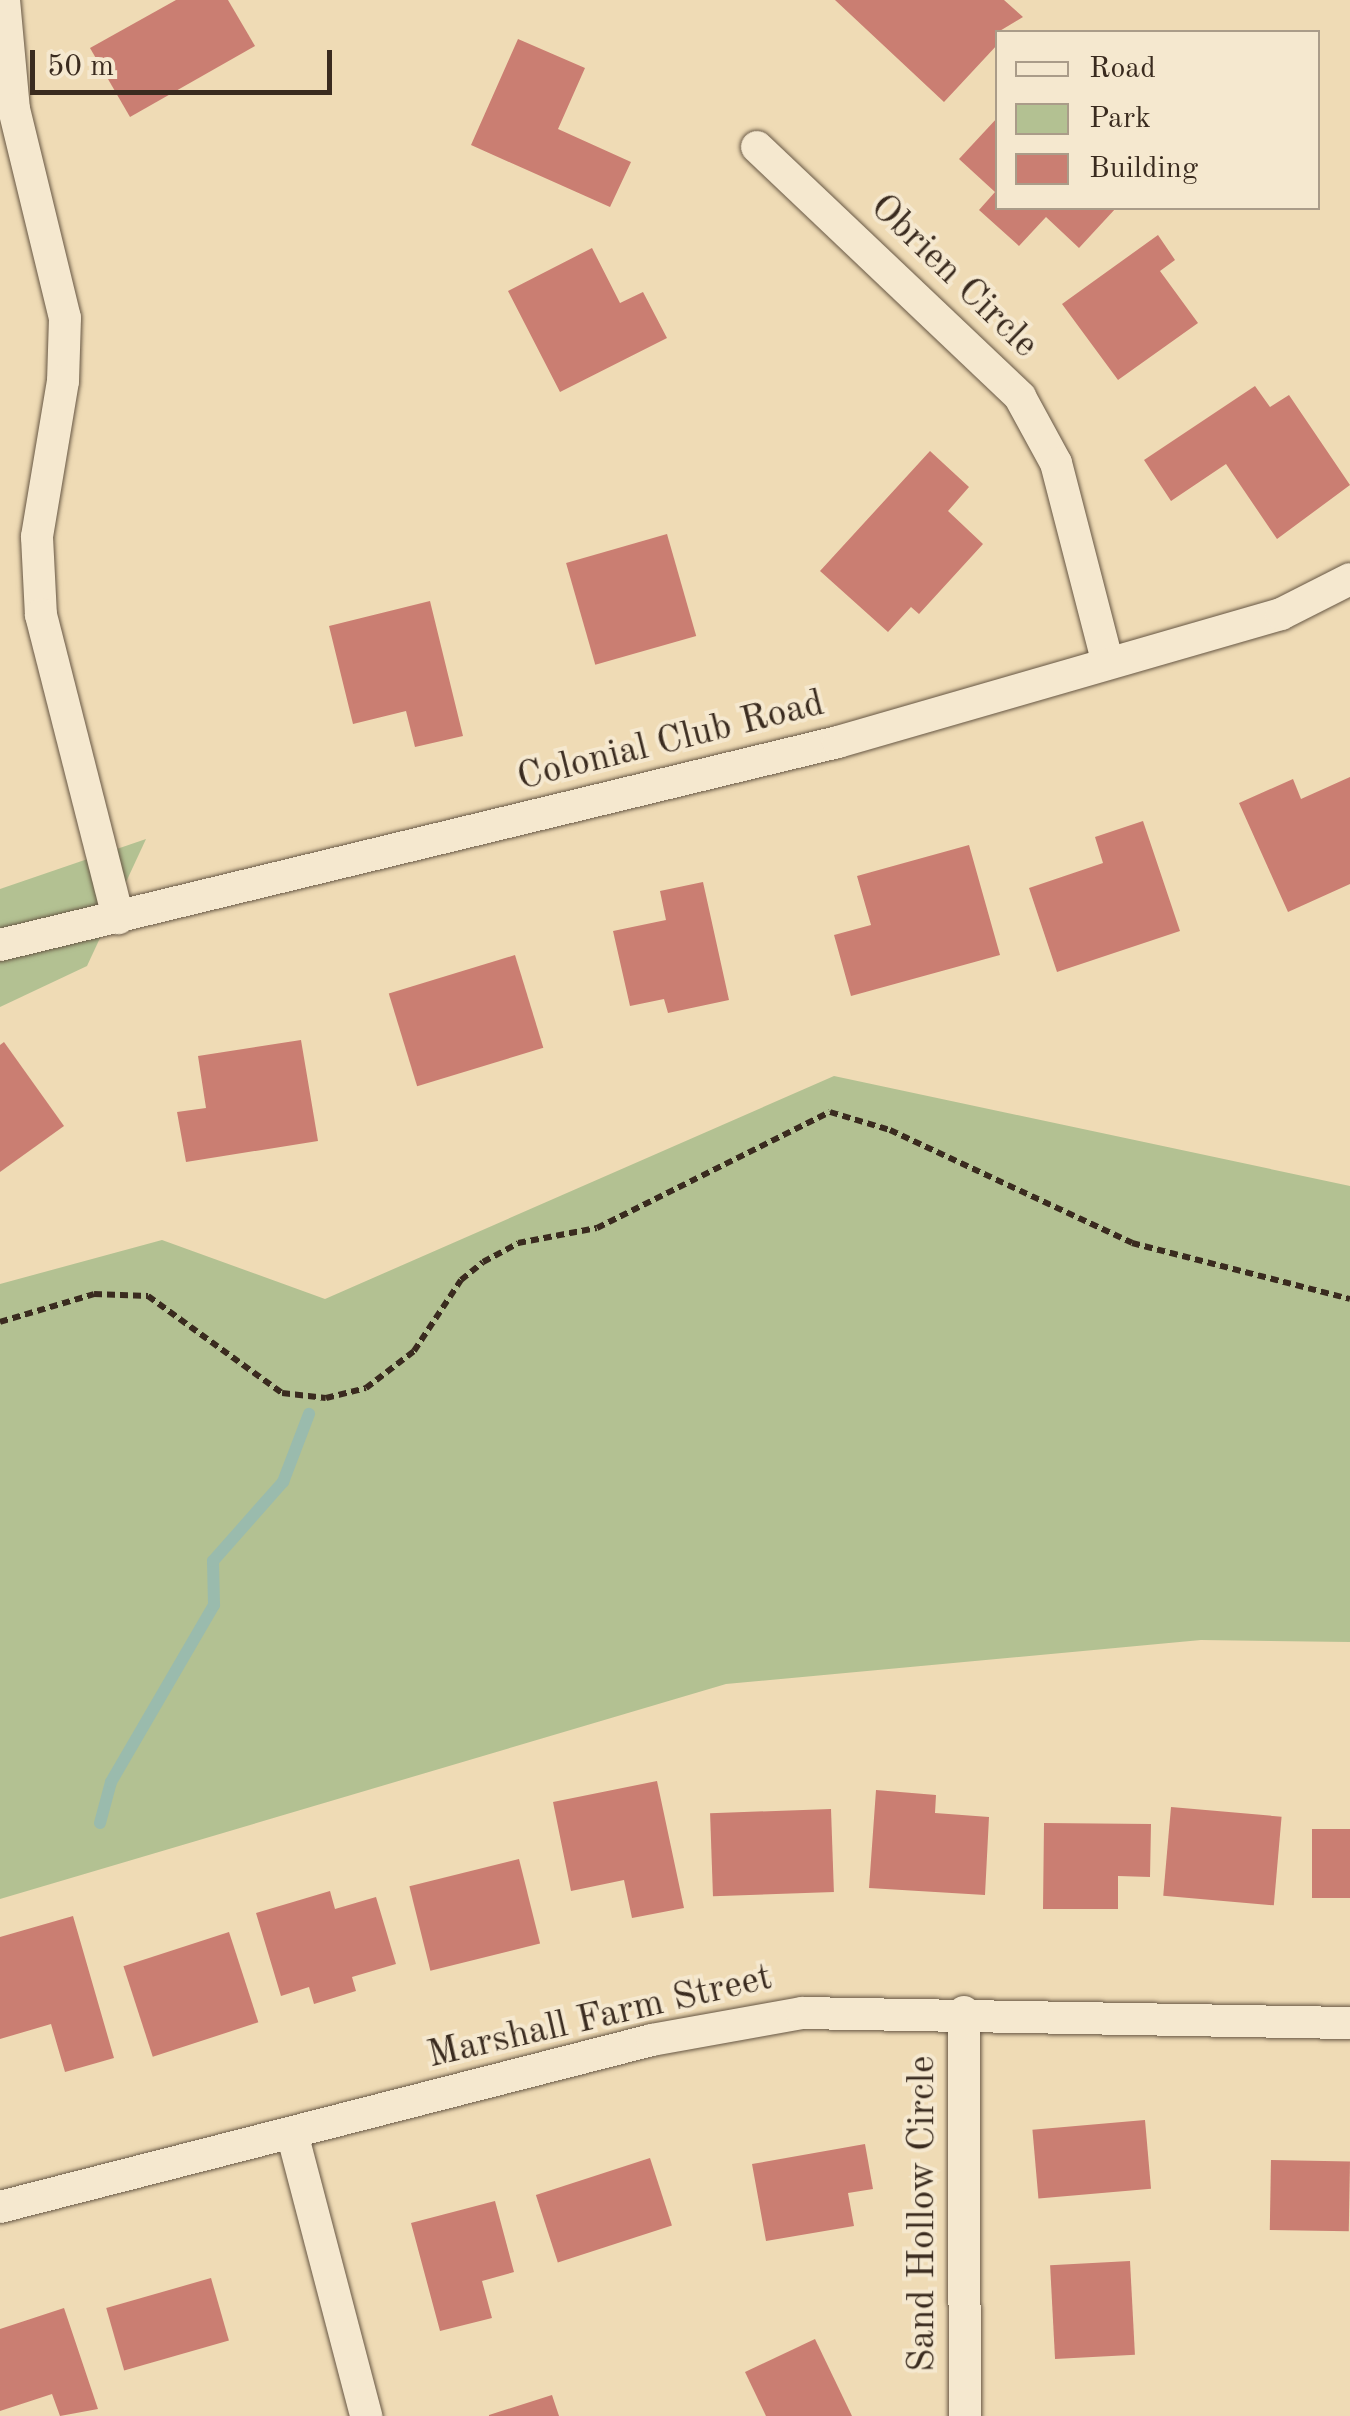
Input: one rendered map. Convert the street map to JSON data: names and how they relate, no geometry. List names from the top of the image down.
{
  "streets": {
    "street": [
      "Obrien Circle",
      "Colonial Club Road",
      "Marshall Farm Street",
      "Sand Hollow Circle"
    ]
  },
  "crossings": [
    ["Obrien Circle", "Colonial Club Road"],
    ["Marshall Farm Street", "Sand Hollow Circle"]
  ],
  "legend": ["Road", "Park", "Building"],
  "scale_bar": "50 m"
}
